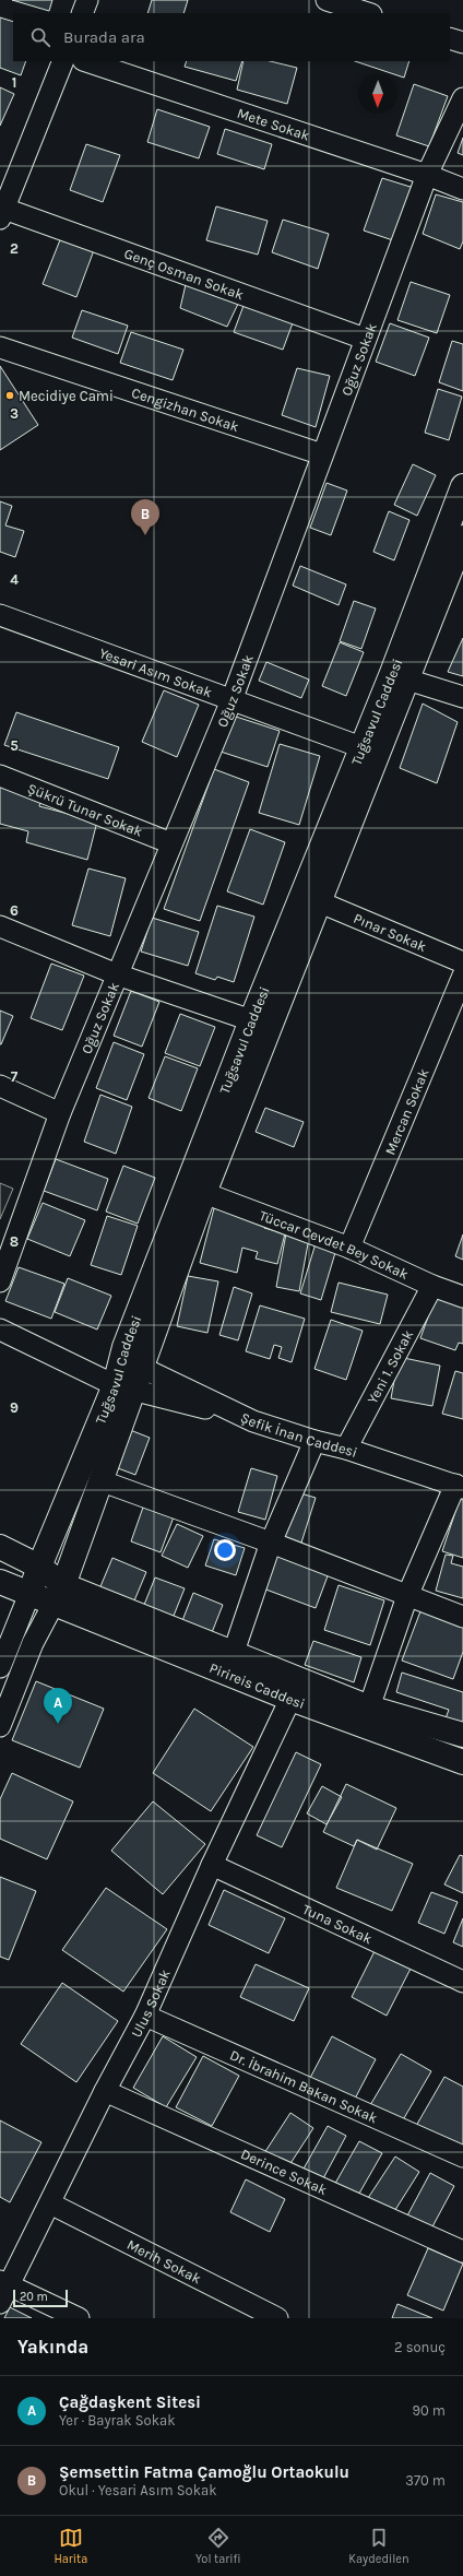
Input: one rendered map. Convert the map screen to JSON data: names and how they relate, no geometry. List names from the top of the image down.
{
  "streets": {
    "main road": ["Tuğsavul Caddesi", "Pirireis Caddesi"],
    "street": [
      "Mete Sokak",
      "Genç Osman Sokak",
      "Oğuz Sokak",
      "Cengizhan Sokak",
      "Yesari Asım Sokak",
      "Şükrü Tunar Sokak",
      "Pınar Sokak",
      "Mercan Sokak",
      "Tüccar Cevdet Bey Sokak",
      "Yeni 1. Sokak",
      "Şefik İnan Caddesi",
      "Tuna Sokak",
      "Ulus Sokak",
      "Dr. İbrahim Bakan Sokak",
      "Derince Sokak",
      "Merih Sokak"
    ]
  },
  "crossings": [
    ["Mete Sokak", "Oğuz Sokak"],
    ["Genç Osman Sokak", "Oğuz Sokak"],
    ["Oğuz Sokak", "Cengizhan Sokak"],
    ["Oğuz Sokak", "Yesari Asım Sokak"],
    ["Oğuz Sokak", "Şükrü Tunar Sokak"],
    ["Yesari Asım Sokak", "Tuğsavul Caddesi"],
    ["Mercan Sokak", "Tüccar Cevdet Bey Sokak"],
    ["Tüccar Cevdet Bey Sokak", "Yeni 1. Sokak"],
    ["Yeni 1. Sokak", "Şefik İnan Caddesi"],
    ["Pirireis Caddesi", "Ulus Sokak"],
    ["Tuna Sokak", "Ulus Sokak"],
    ["Ulus Sokak", "Dr. İbrahim Bakan Sokak"],
    ["Ulus Sokak", "Derince Sokak"],
    ["Ulus Sokak", "Merih Sokak"]
  ],
  "places": ["Mecidiye Cami"],
  "scale_bar": "20 m",
  "north": "bottom",
  "page": {
    "search": "Burada ara",
    "pins": ["B", "A"],
    "scale": "20 m",
    "heading": ["Yakında", "2 sonuç"],
    "list": [
      {
        "mark": "A",
        "name": "Çağdaşkent Sitesi",
        "note": "Yer · Bayrak Sokak",
        "value": "90 m"
      },
      {
        "mark": "B",
        "name": "Şemsettin Fatma Çamoğlu Ortaokulu",
        "note": "Okul · Yesari Asım Sokak",
        "value": "370 m"
      }
    ],
    "nav": ["Harita", "Yol tarifi", "Kaydedilen"]
  },
  "grid": {
    "rows": [
      "1",
      "2",
      "3",
      "4",
      "5",
      "6",
      "7",
      "8",
      "9"
    ]
  }
}
